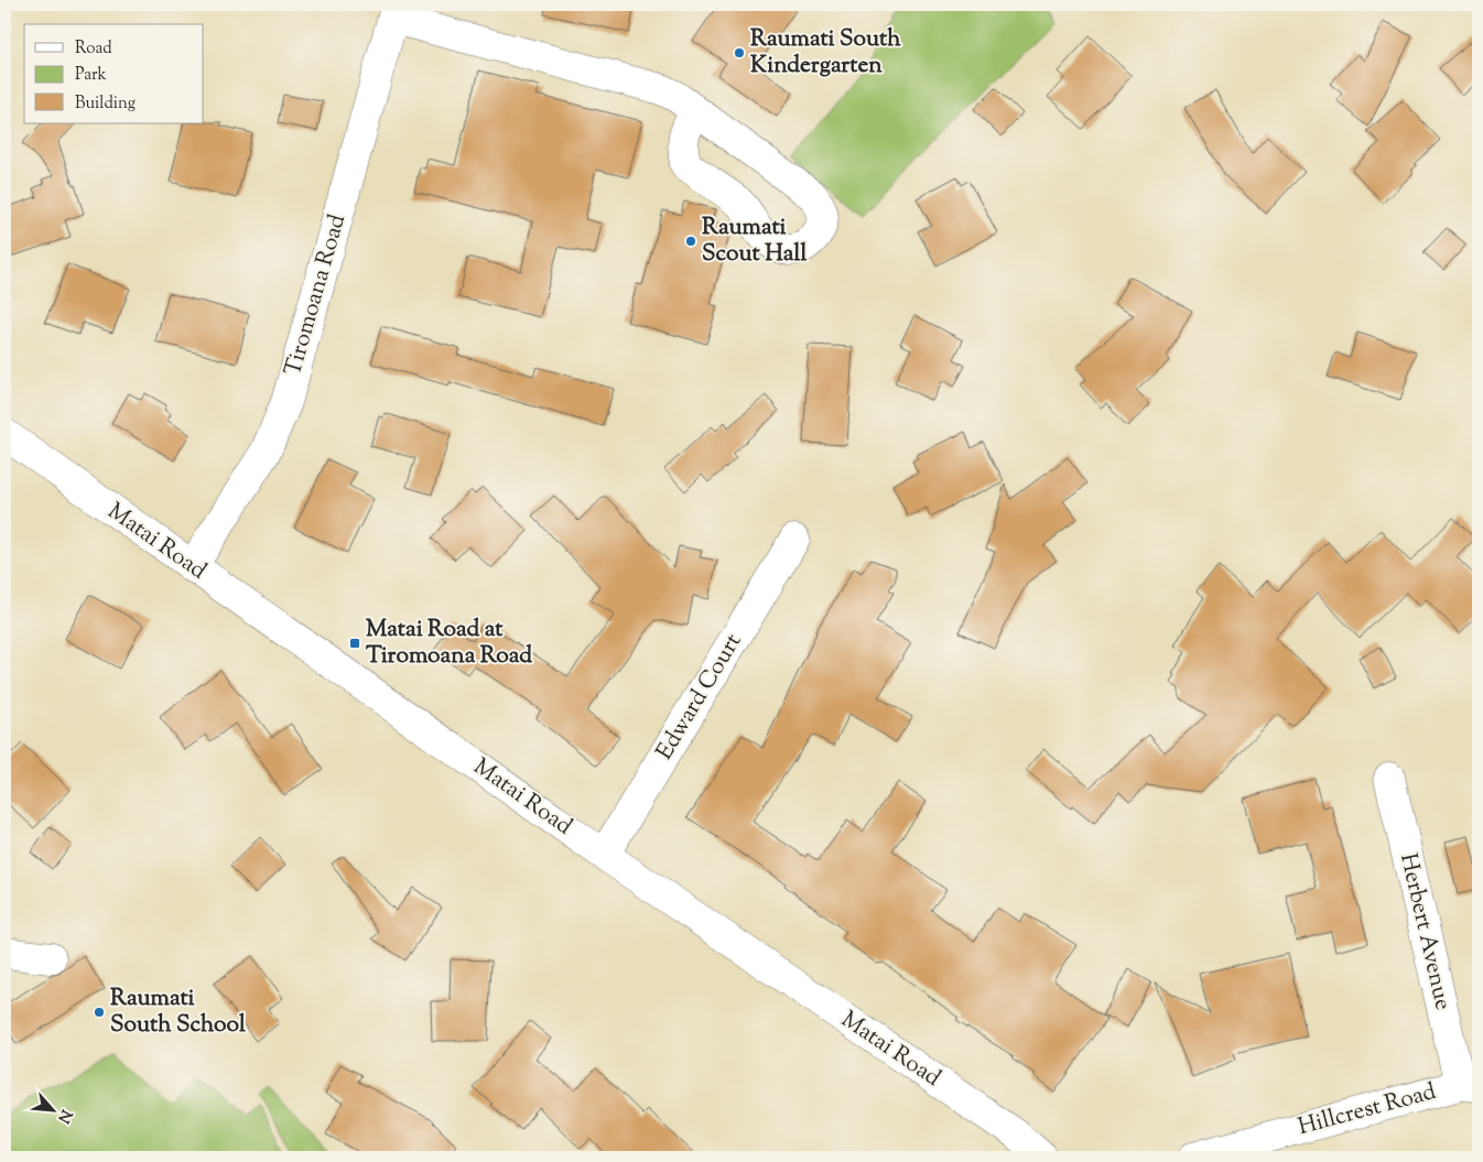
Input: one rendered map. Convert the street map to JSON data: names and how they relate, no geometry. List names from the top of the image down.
{
  "streets": {
    "street": [
      "Tiromoana Road",
      "Matai Road",
      "Edward Court",
      "Herbert Avenue",
      "Hillcrest Road"
    ]
  },
  "crossings": [
    ["Tiromoana Road", "Matai Road"],
    ["Matai Road", "Edward Court"],
    ["Herbert Avenue", "Hillcrest Road"]
  ],
  "places": {
    "other": ["Raumati South Kindergarten", "Raumati Scout Hall", "Raumati South School"],
    "transit": ["Matai Road at Tiromoana Road"]
  },
  "legend": ["Road", "Park", "Building"],
  "north": "bottom right"
}
